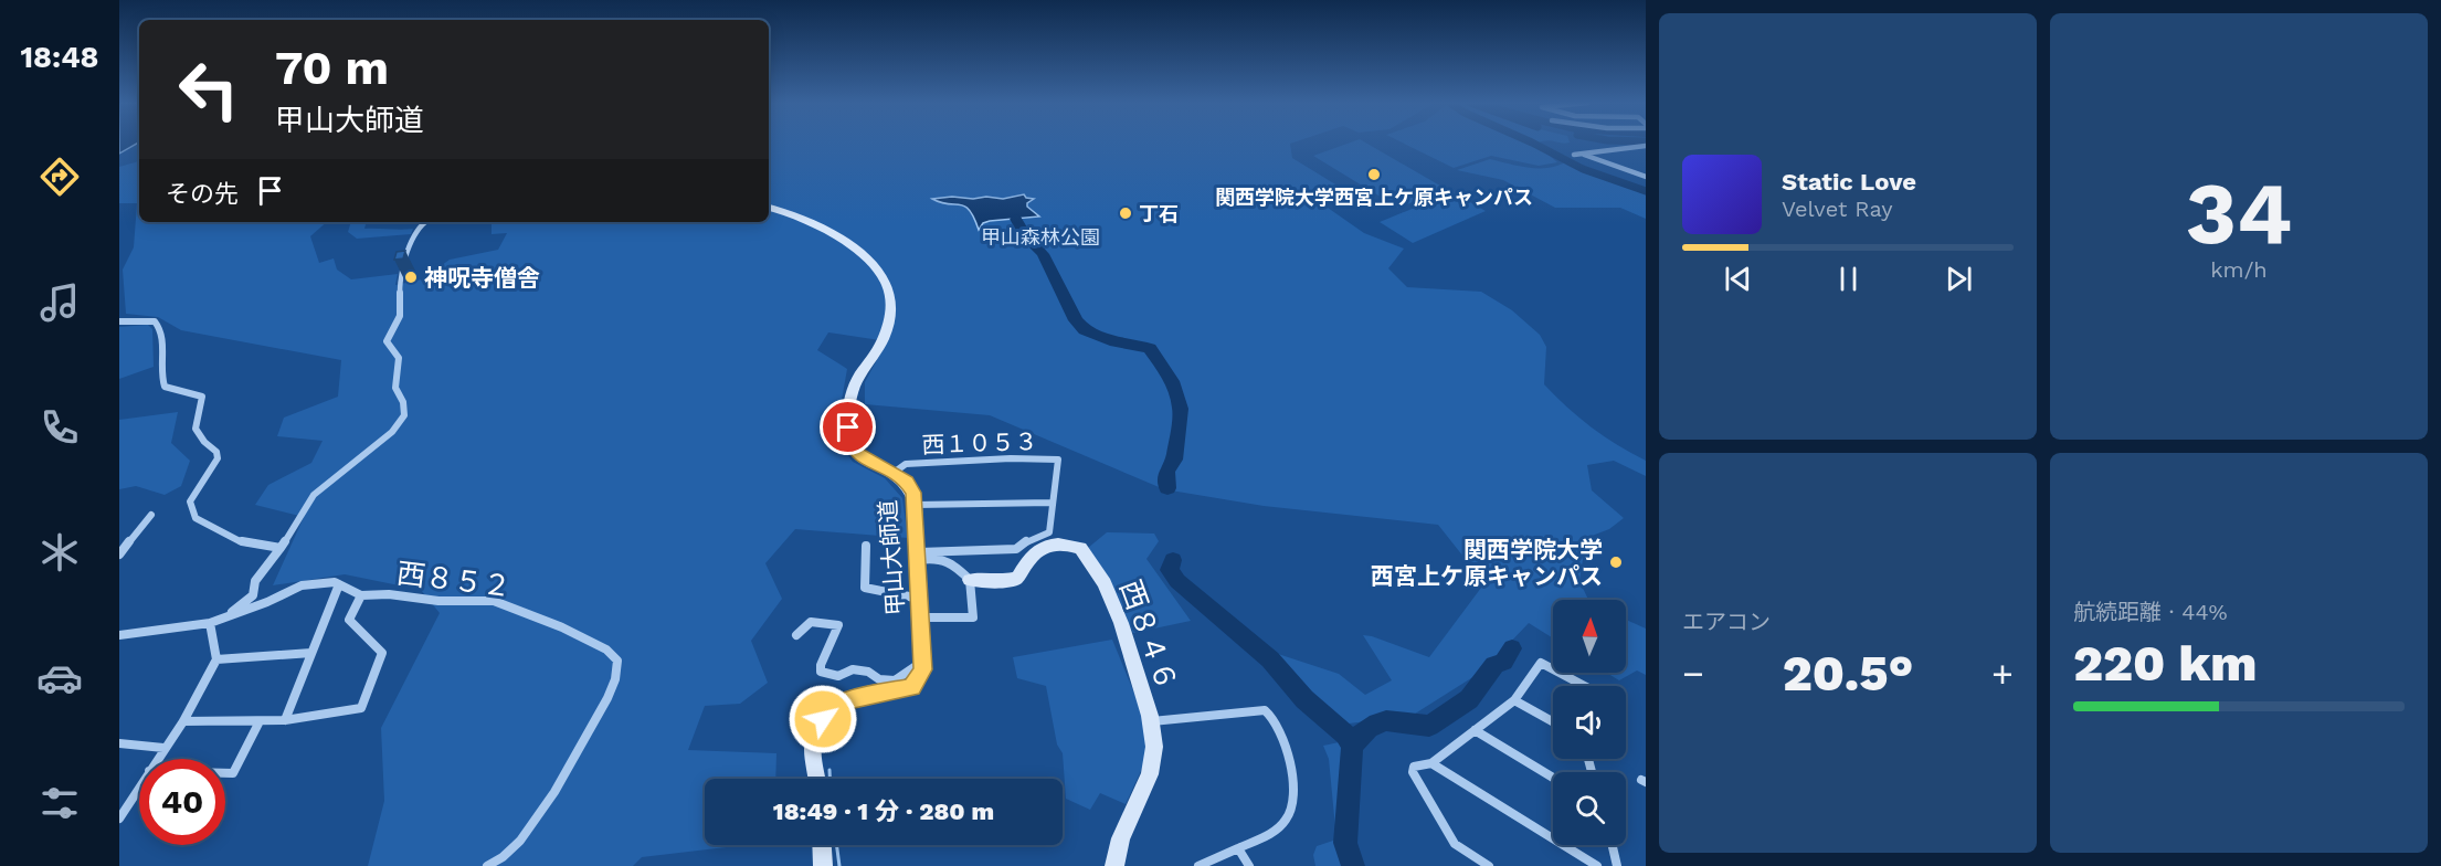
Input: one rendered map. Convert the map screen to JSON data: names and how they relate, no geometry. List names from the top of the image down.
{
  "streets": {
    "street": [
      "西１０５３",
      "甲山大師道",
      "西８５２",
      "西８４６"
    ]
  },
  "crossings": [
    ["西１０５３", "甲山大師道"]
  ],
  "parks": ["甲山森林公園"],
  "places": [
    "関西学院大学西宮上ケ原キャンパス",
    "丁石",
    "神呪寺僧舎",
    "関西学院大学 西宮上ケ原キャンパス"
  ],
  "north": "top",
  "page": {
    "tabs": "18:48",
    "tile": [
      ["34", "km/h"],
      "エアコン",
      ["航続距離 · 44%", "220 km"]
    ],
    "turn": ["70 m", "甲山大師道"],
    "song": ["Static Love", "Velvet Ray"],
    "then": "その先",
    "heat": ["−", "20.5°", "+"],
    "limit": "40",
    "trip": "18:49 · 1 分 · 280 m"
  }
}
